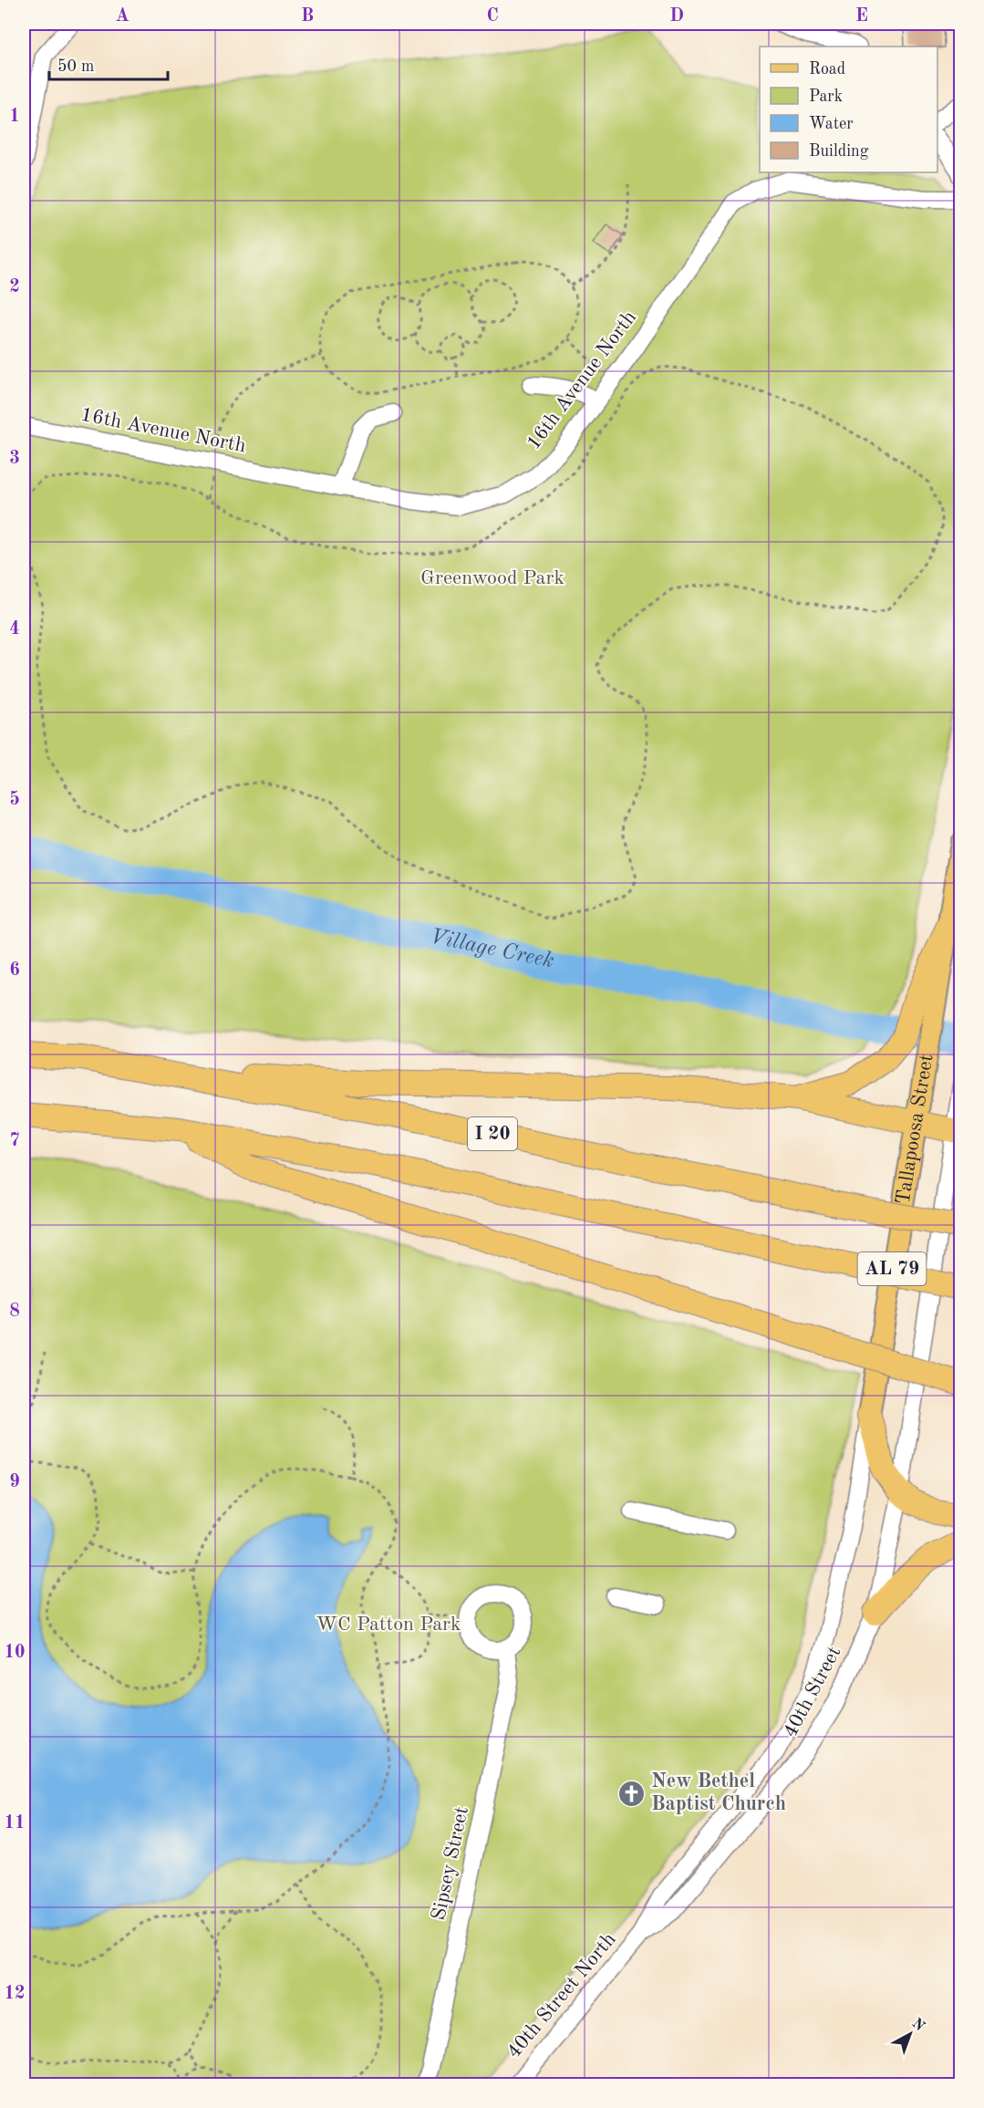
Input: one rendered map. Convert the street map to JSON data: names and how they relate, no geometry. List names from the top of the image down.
{
  "streets": {
    "highway": ["I 20"],
    "main road": ["Tallapoosa Street", "AL 79"],
    "street": [
      "16th Avenue North",
      "40th Street",
      "Sipsey Street",
      "40th Street North"
    ]
  },
  "crossings": [
    ["Tallapoosa Street", "40th Street"],
    ["40th Street", "40th Street North"]
  ],
  "water": ["Village Creek"],
  "parks": ["Greenwood Park", "WC Patton Park"],
  "places": {
    "church": ["New Bethel Baptist Church"]
  },
  "legend": [
    "Road",
    "Park",
    "Water",
    "Building"
  ],
  "scale_bar": "50 m",
  "north": "top right",
  "grid": {
    "columns": [
      "A",
      "B",
      "C",
      "D",
      "E"
    ],
    "rows": [
      "1",
      "2",
      "3",
      "4",
      "5",
      "6",
      "7",
      "8",
      "9",
      "10",
      "11",
      "12"
    ]
  }
}
